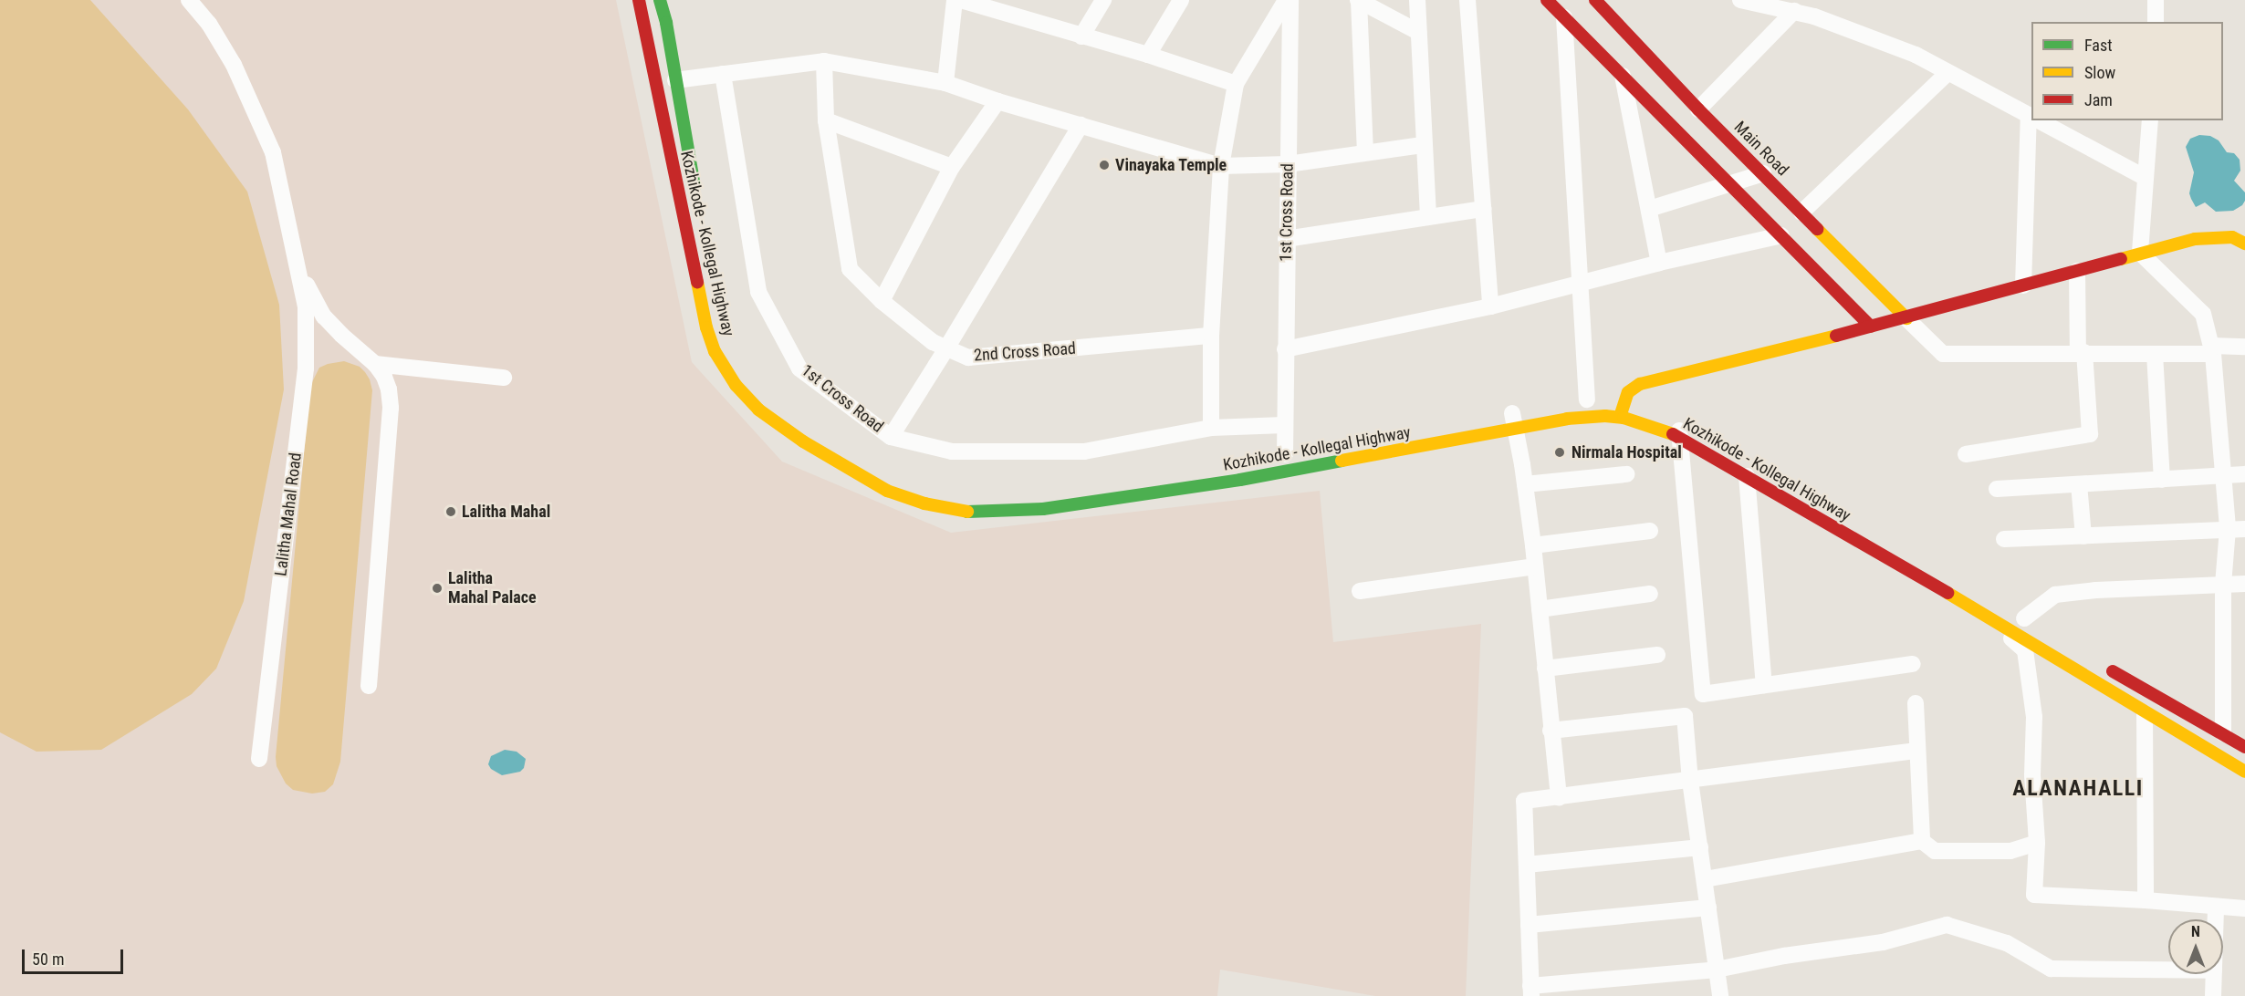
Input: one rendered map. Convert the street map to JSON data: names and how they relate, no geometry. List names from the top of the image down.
{
  "streets": {
    "main road": ["Main Road", "Kozhikode - Kollegal Highway"],
    "street": ["1st Cross Road", "2nd Cross Road", "Lalitha Mahal Road"]
  },
  "districts": ["ALANAHALLI"],
  "places": [
    "Vinayaka Temple",
    "Nirmala Hospital",
    "Lalitha Mahal",
    "Lalitha Mahal Palace"
  ],
  "legend": ["Fast", "Slow", "Jam"],
  "scale_bar": "50 m",
  "north": "top"
}
